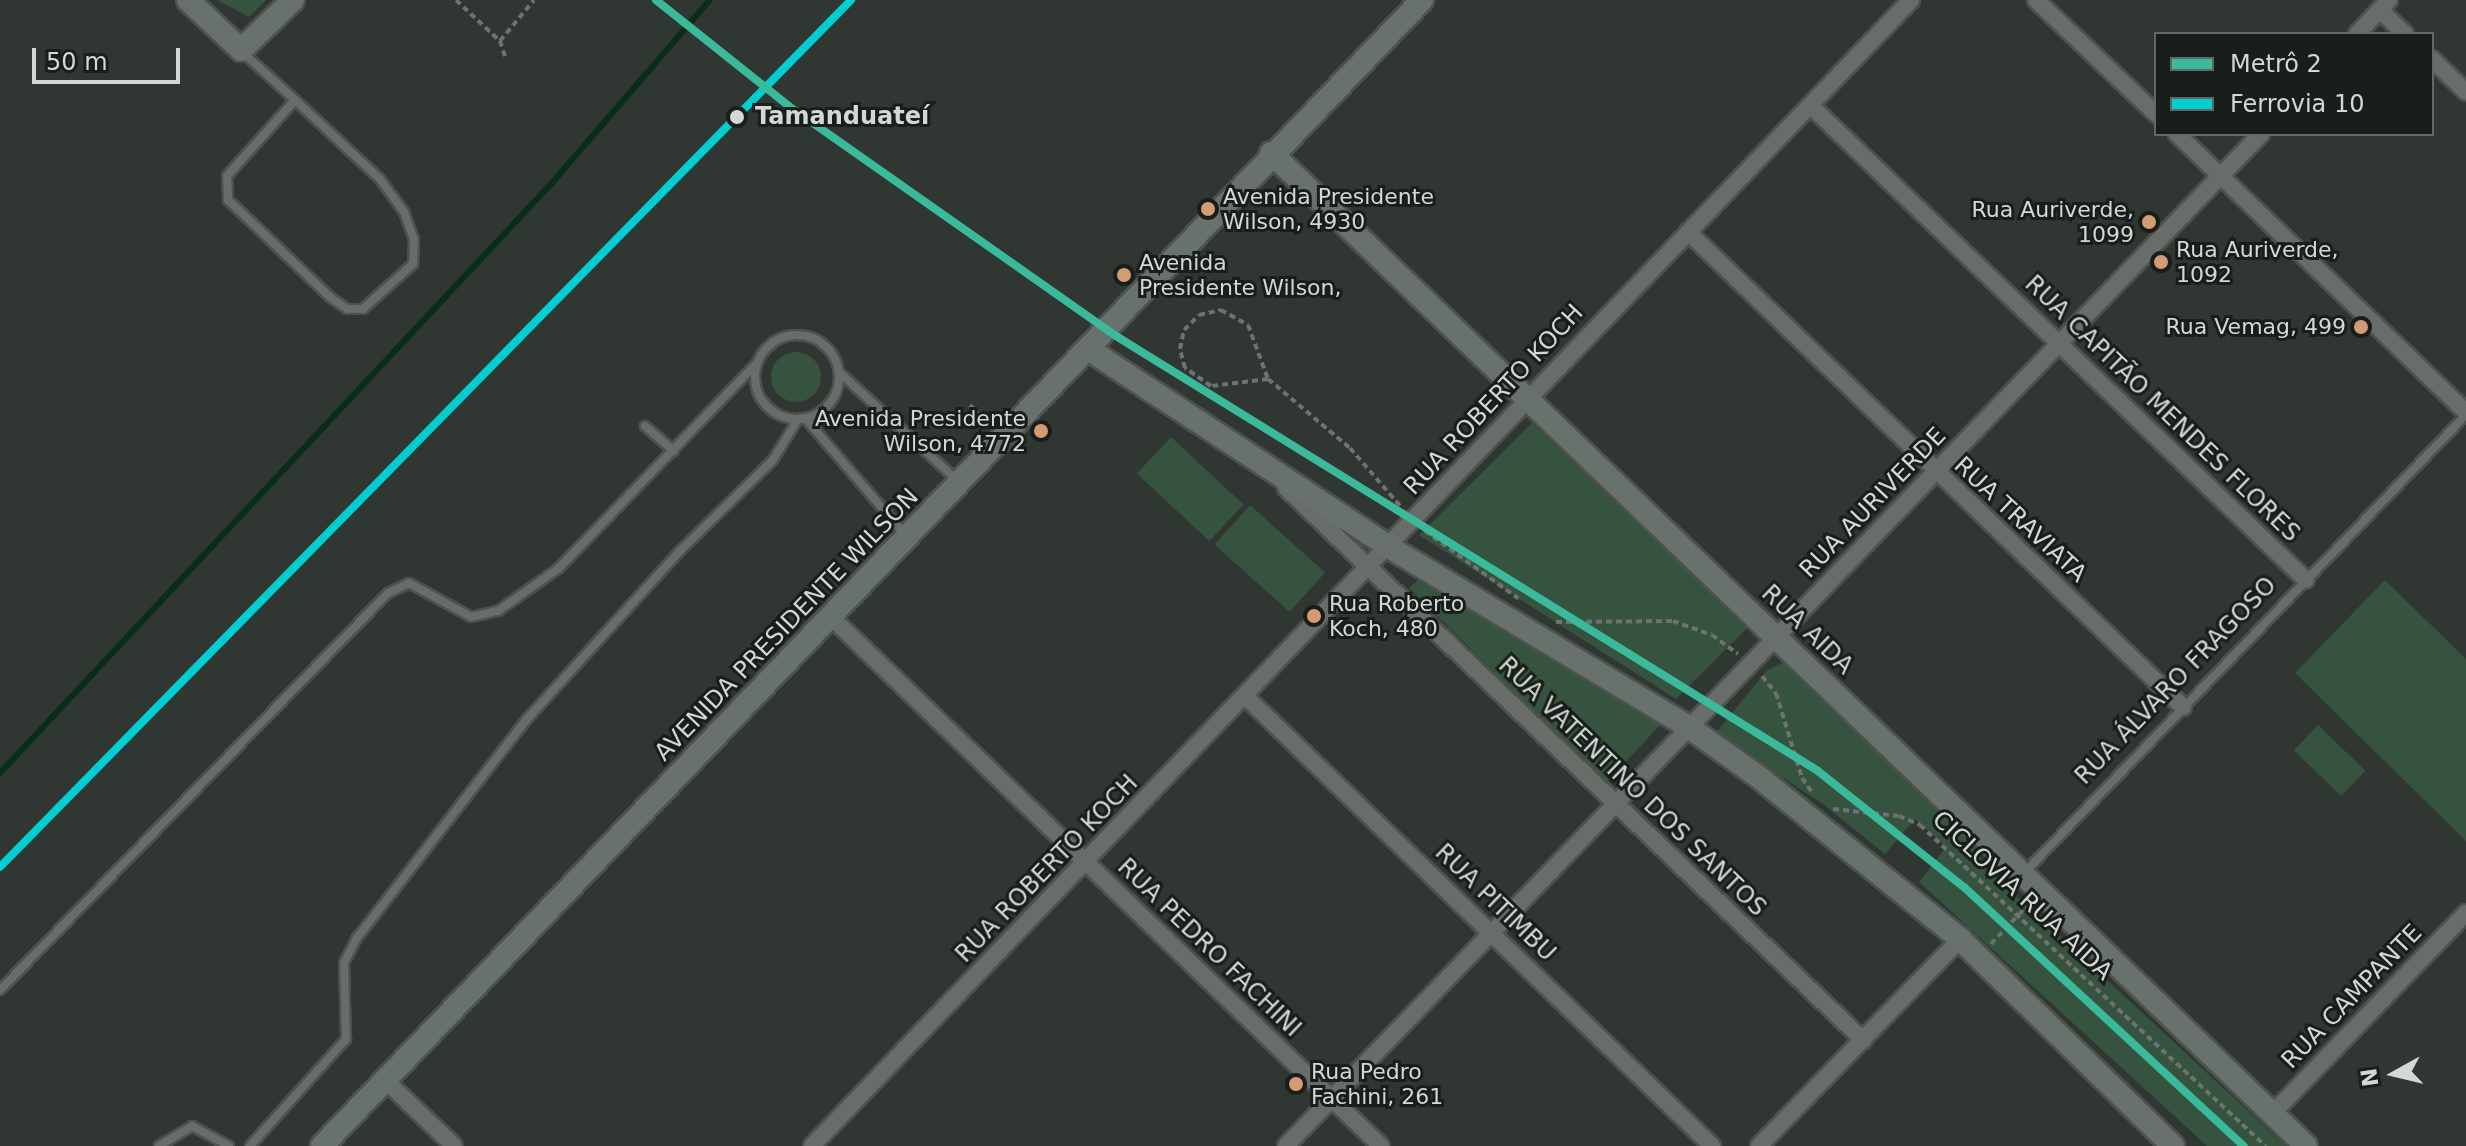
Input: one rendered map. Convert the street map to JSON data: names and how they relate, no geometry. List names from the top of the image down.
{
  "streets": {
    "street": [
      "RUA ROBERTO KOCH",
      "RUA CAPITÃO MENDES FLORES",
      "RUA AURIVERDE",
      "RUA TRAVIATA",
      "AVENIDA PRESIDENTE WILSON",
      "RUA AIDA",
      "RUA VATENTINO DOS SANTOS",
      "RUA PITIMBU",
      "RUA PEDRO FACHINI",
      "RUA CAMPANTE"
    ],
    "lane": ["RUA ÁLVARO FRAGOSO"],
    "path": ["CICLOVIA RUA AIDA"]
  },
  "crossings": [
    ["RUA ROBERTO KOCH", "RUA CAPITÃO MENDES FLORES"],
    ["RUA ROBERTO KOCH", "RUA TRAVIATA"],
    ["RUA ROBERTO KOCH", "RUA AIDA"],
    ["RUA ROBERTO KOCH", "RUA VATENTINO DOS SANTOS"],
    ["RUA ROBERTO KOCH", "RUA PITIMBU"],
    ["RUA ROBERTO KOCH", "RUA PEDRO FACHINI"],
    ["RUA CAPITÃO MENDES FLORES", "RUA AURIVERDE"],
    ["RUA CAPITÃO MENDES FLORES", "RUA ÁLVARO FRAGOSO"],
    ["RUA AURIVERDE", "RUA TRAVIATA"],
    ["RUA AURIVERDE", "RUA AIDA"],
    ["RUA AURIVERDE", "RUA VATENTINO DOS SANTOS"],
    ["RUA AURIVERDE", "RUA PITIMBU"],
    ["RUA AURIVERDE", "RUA PEDRO FACHINI"],
    ["RUA TRAVIATA", "RUA ÁLVARO FRAGOSO"],
    ["AVENIDA PRESIDENTE WILSON", "RUA AIDA"],
    ["AVENIDA PRESIDENTE WILSON", "RUA PEDRO FACHINI"],
    ["RUA AIDA", "RUA ÁLVARO FRAGOSO"],
    ["RUA AIDA", "RUA CAMPANTE"]
  ],
  "places": [
    "Tamanduateí",
    "Avenida Presidente Wilson, 4930",
    "Rua Auriverde, 1099",
    "Rua Auriverde, 1092",
    "Avenida Presidente Wilson,",
    "Rua Vemag, 499",
    "Avenida Presidente Wilson, 4772",
    "Rua Roberto Koch, 480",
    "Rua Pedro Fachini, 261"
  ],
  "lines": ["metro line 2", "rail line 10"],
  "legend": ["Metrô 2", "Ferrovia 10"],
  "scale_bar": "50 m",
  "north": "left"
}
